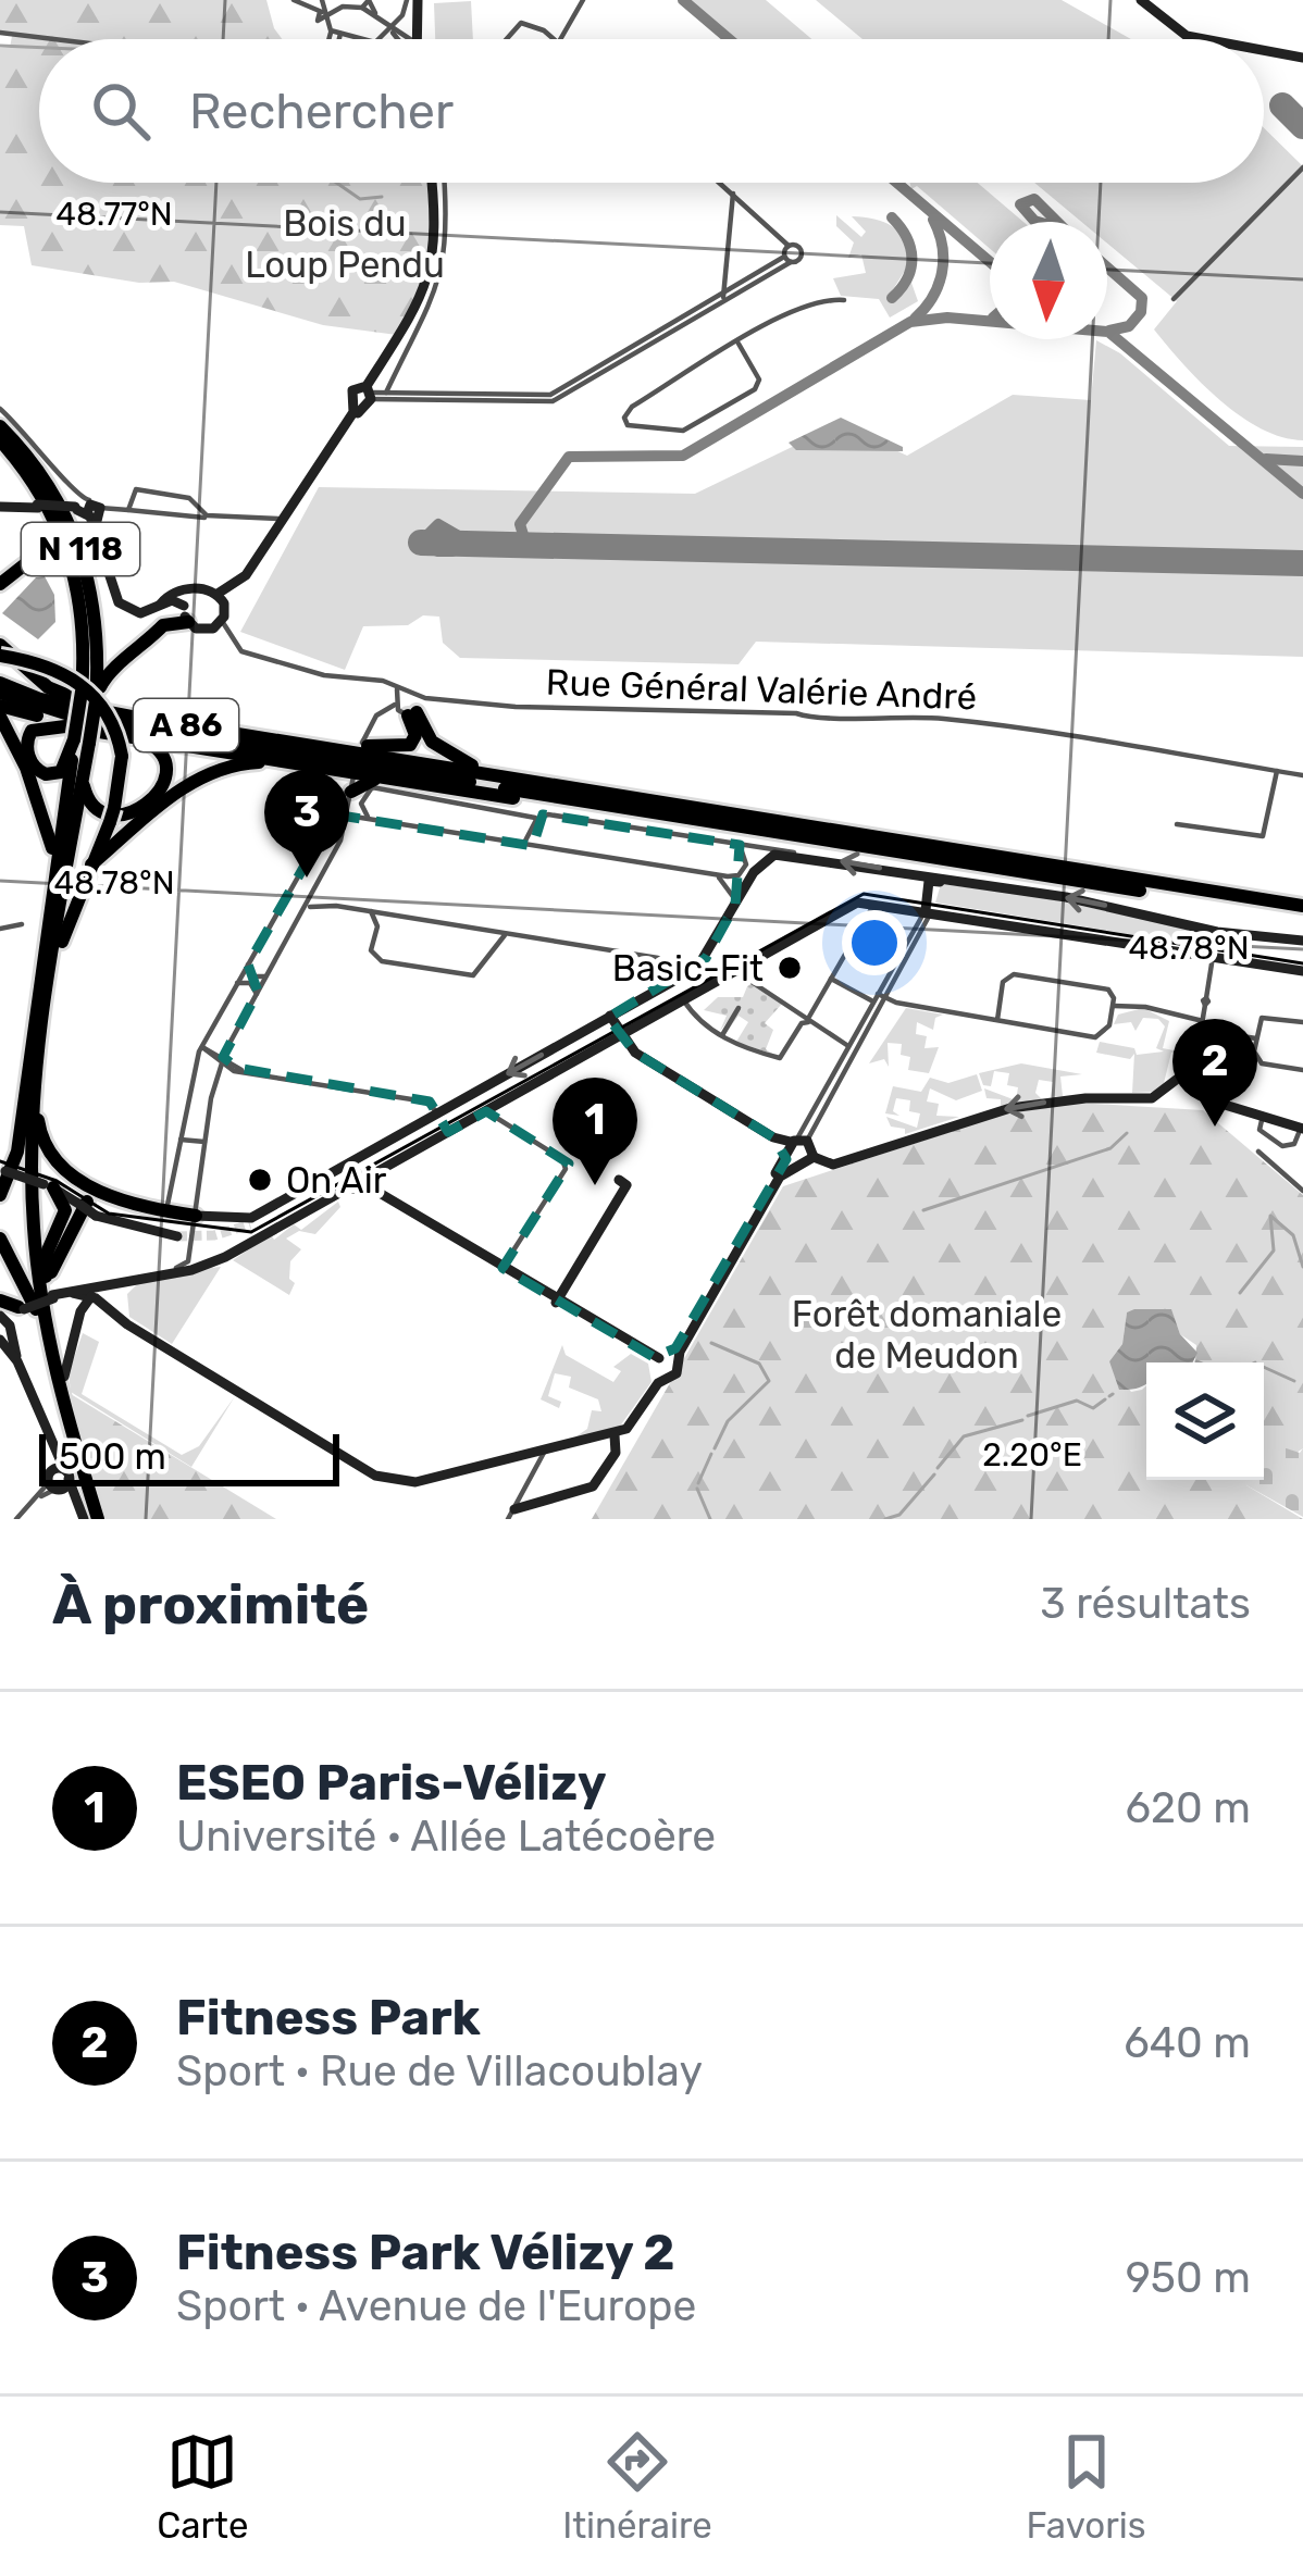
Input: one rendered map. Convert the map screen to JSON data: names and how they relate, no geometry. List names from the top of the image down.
{
  "streets": {
    "highway": ["N 118", "A 86"],
    "street": ["Rue Général Valérie André"]
  },
  "parks": ["Bois du Loup Pendu", "Forêt domaniale de Meudon"],
  "places": ["Basic-Fit", "On Air"],
  "scale_bar": "500 m",
  "north": "bottom",
  "page": {
    "search": "Rechercher",
    "pins": ["3", "2", "1"],
    "scale": "500 m",
    "heading": ["À proximité", "3 résultats"],
    "list": [
      {
        "mark": "1",
        "name": "ESEO Paris-Vélizy",
        "note": "Université · Allée Latécoère",
        "value": "620 m"
      },
      {
        "mark": "2",
        "name": "Fitness Park",
        "note": "Sport · Rue de Villacoublay",
        "value": "640 m"
      },
      {
        "mark": "3",
        "name": "Fitness Park Vélizy 2",
        "note": "Sport · Avenue de l'Europe",
        "value": "950 m"
      }
    ],
    "nav": ["Carte", "Itinéraire", "Favoris"]
  },
  "coordinates": ["48.77°N", "48.78°N", "2.20°E"]
}
